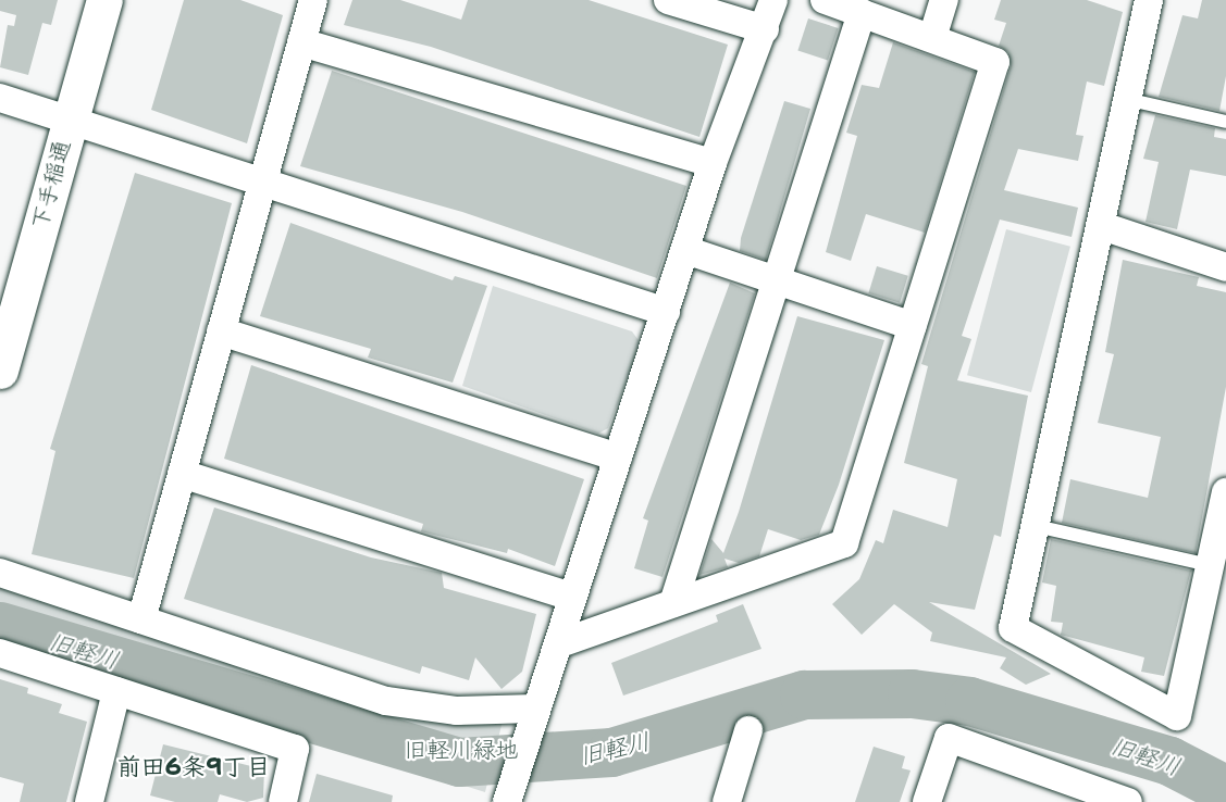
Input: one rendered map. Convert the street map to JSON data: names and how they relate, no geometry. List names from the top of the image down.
{
  "streets": {
    "main road": ["下手稲通"]
  },
  "districts": ["前田6条9丁目"],
  "water": ["旧軽川"],
  "parks": ["旧軽川緑地"]
}
